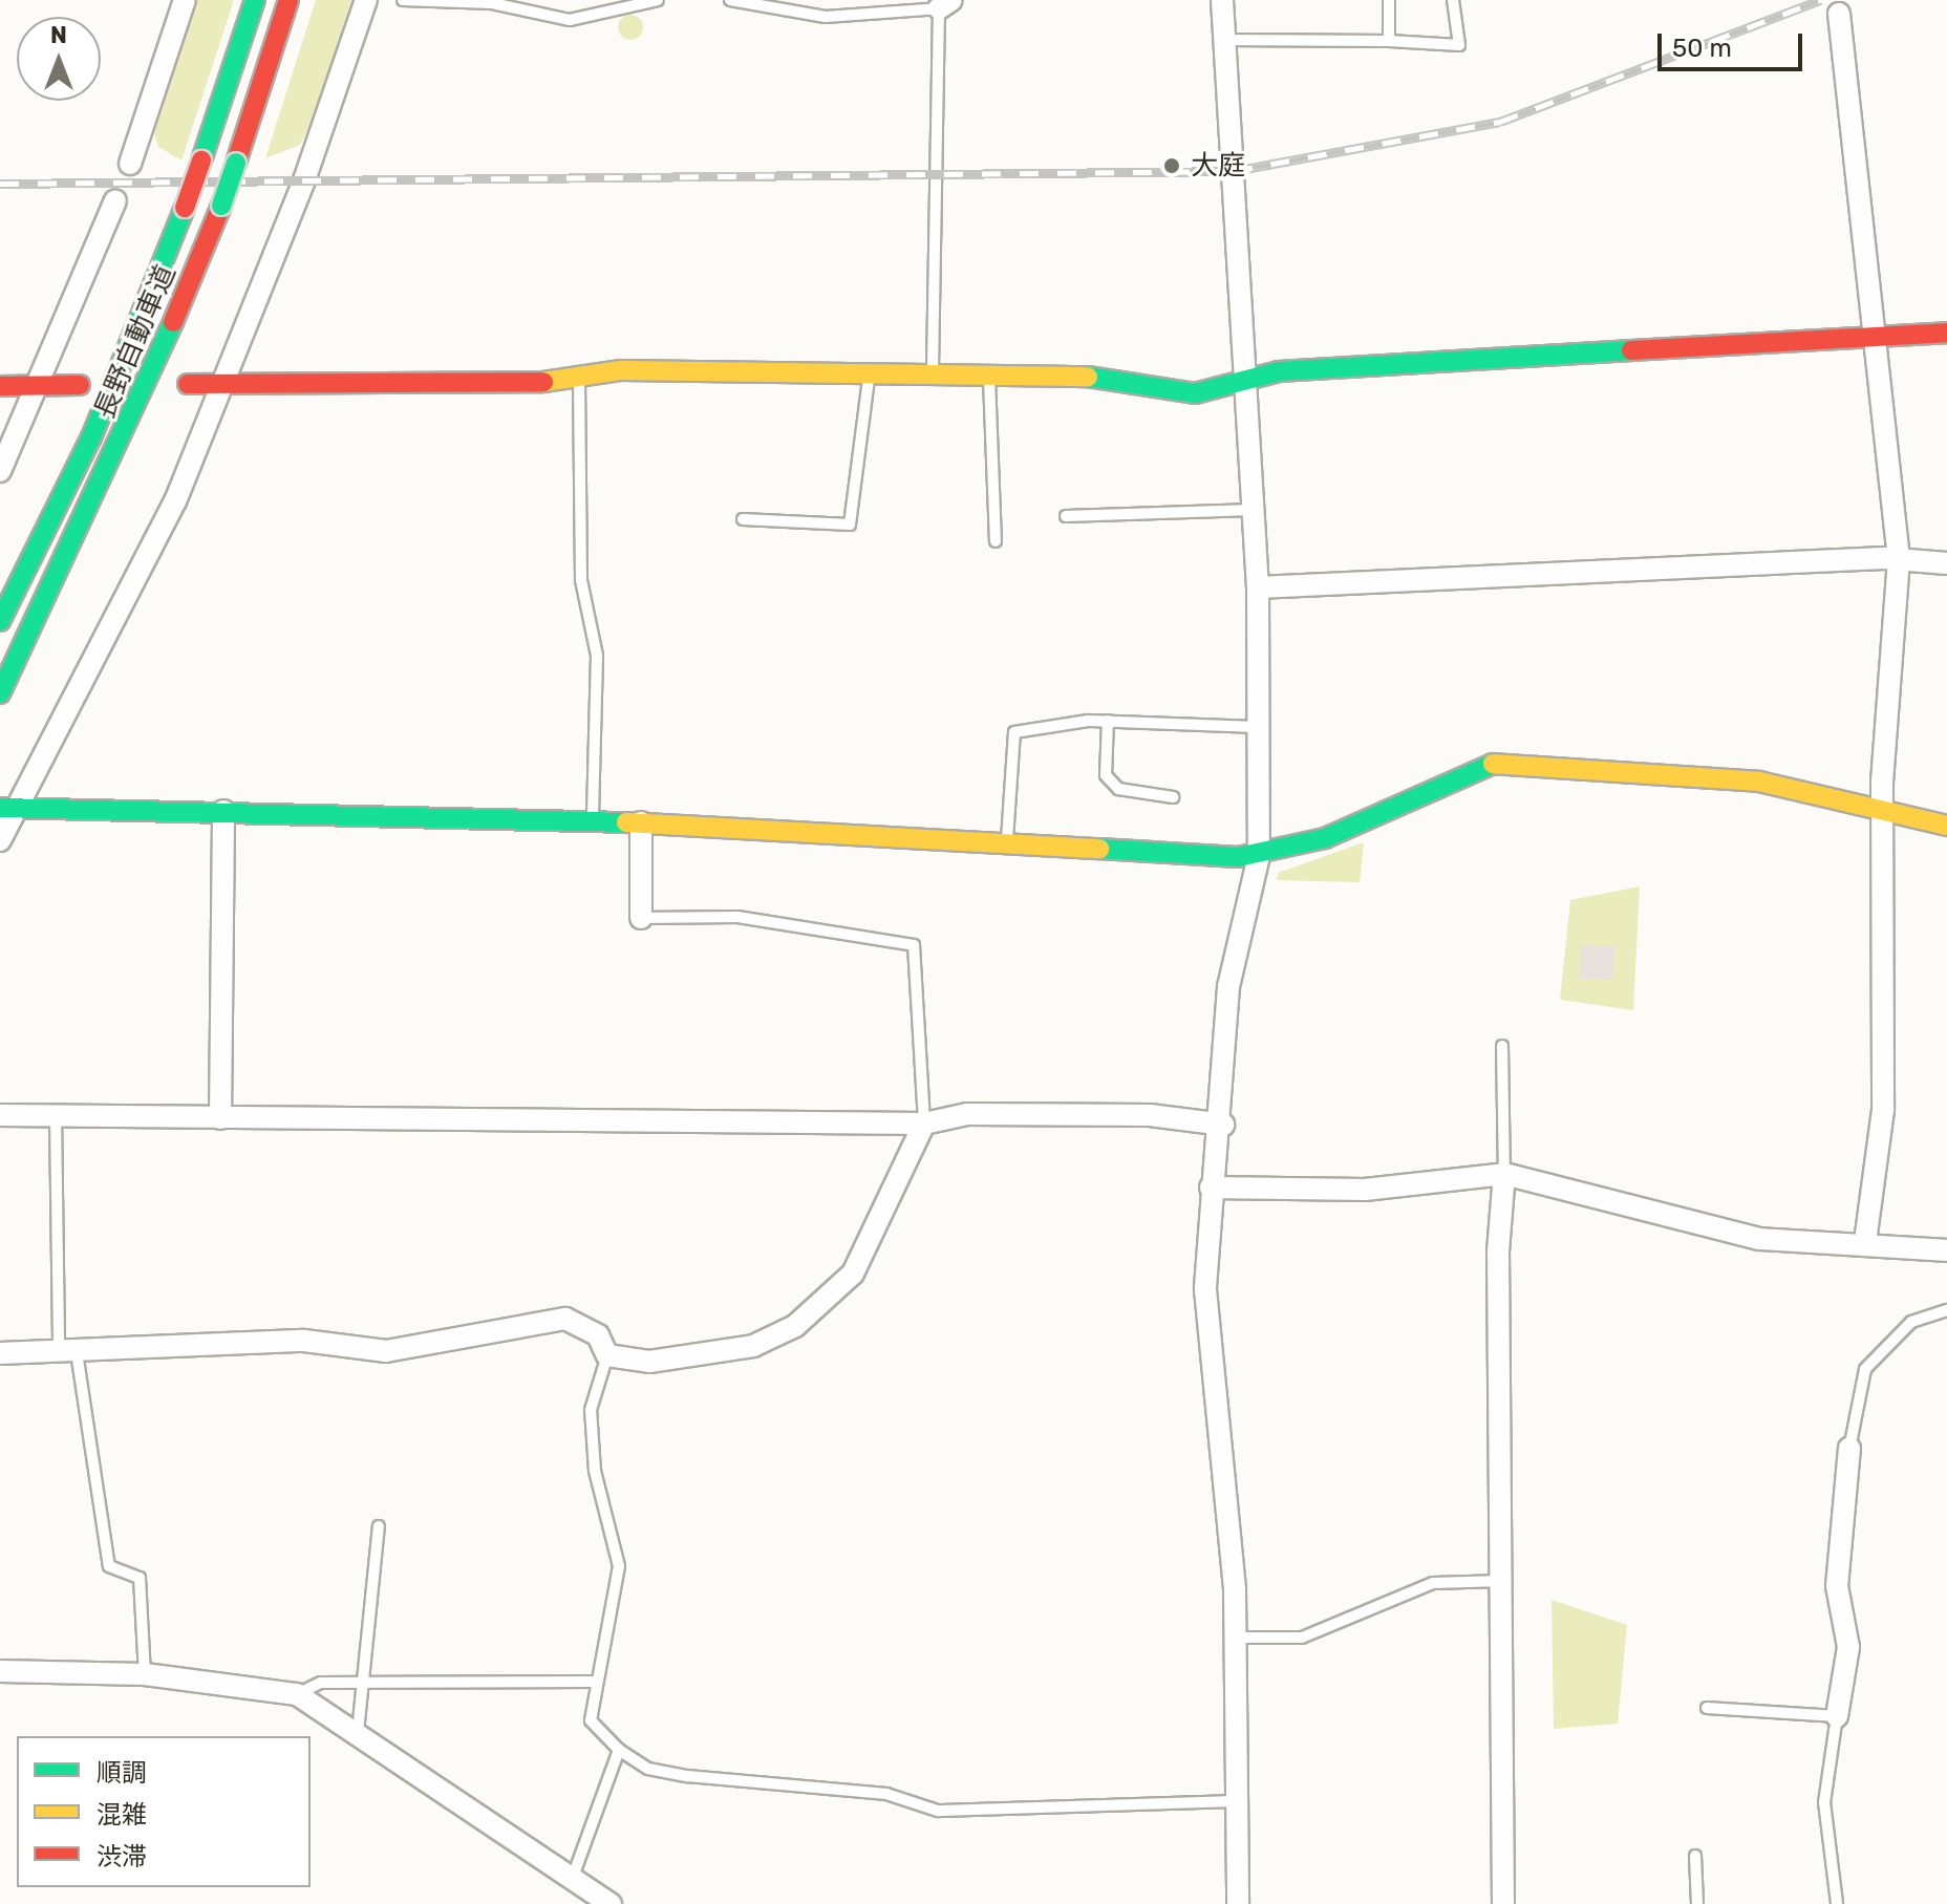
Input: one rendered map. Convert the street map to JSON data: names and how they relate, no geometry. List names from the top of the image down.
{
  "streets": {
    "main road": ["長野自動車道"]
  },
  "places": ["大庭"],
  "legend": ["順調", "混雑", "渋滞"],
  "scale_bar": "50 m",
  "north": "top"
}
